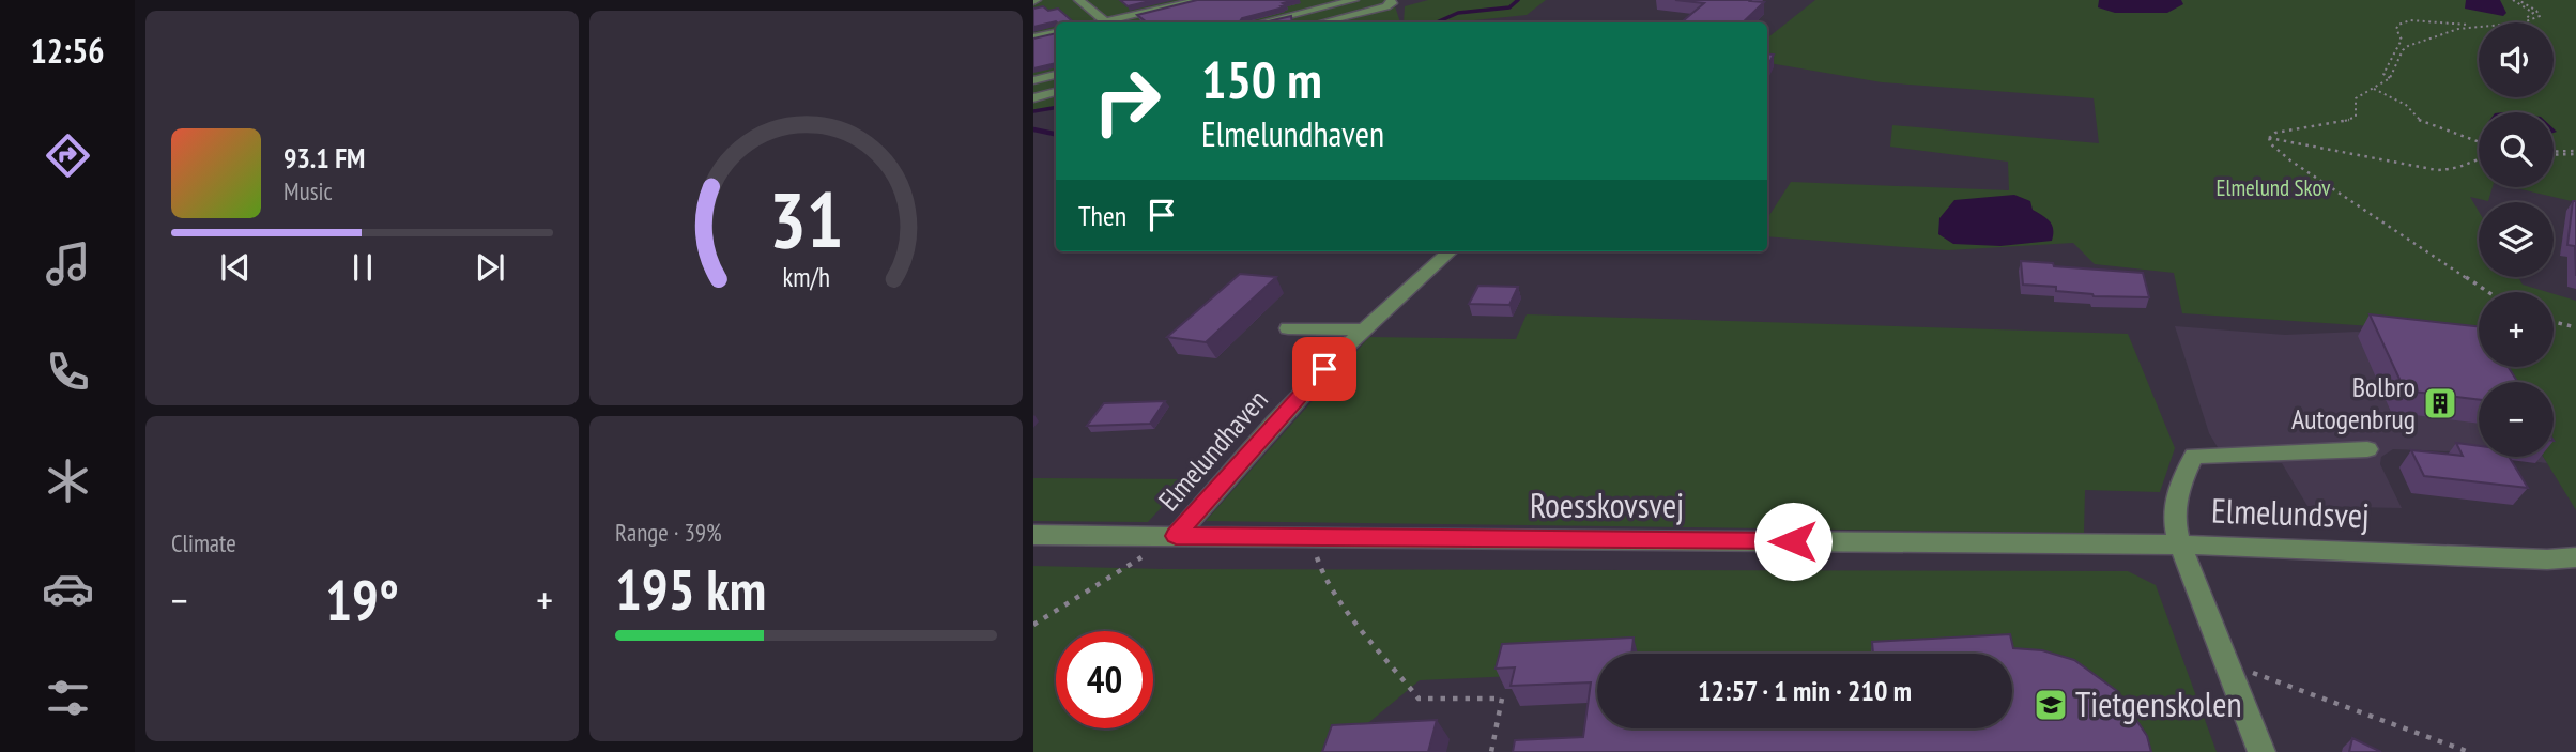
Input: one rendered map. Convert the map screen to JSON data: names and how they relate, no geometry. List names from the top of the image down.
{
  "streets": {
    "street": ["Elmelundhaven", "Roesskovsvej", "Elmelundsvej"]
  },
  "crossings": [
    ["Elmelundhaven", "Roesskovsvej"],
    ["Roesskovsvej", "Elmelundsvej"]
  ],
  "parks": ["Elmelund Skov"],
  "places": {
    "building": ["Bolbro Autogenbrug"],
    "school or university": ["Tietgenskolen"]
  },
  "page": {
    "tabs": "12:56",
    "map_buttons": ["+", "−"],
    "turn": ["150 m", "Elmelundhaven"],
    "song": ["93.1 FM", "Music"],
    "then": "Then",
    "tile": [
      "Climate",
      ["Range · 39%", "195 km"]
    ],
    "heat": ["−", "19°", "+"],
    "limit": "40",
    "trip": "12:57 · 1 min · 210 m",
    "gauge": ["31", "km/h"]
  }
}
